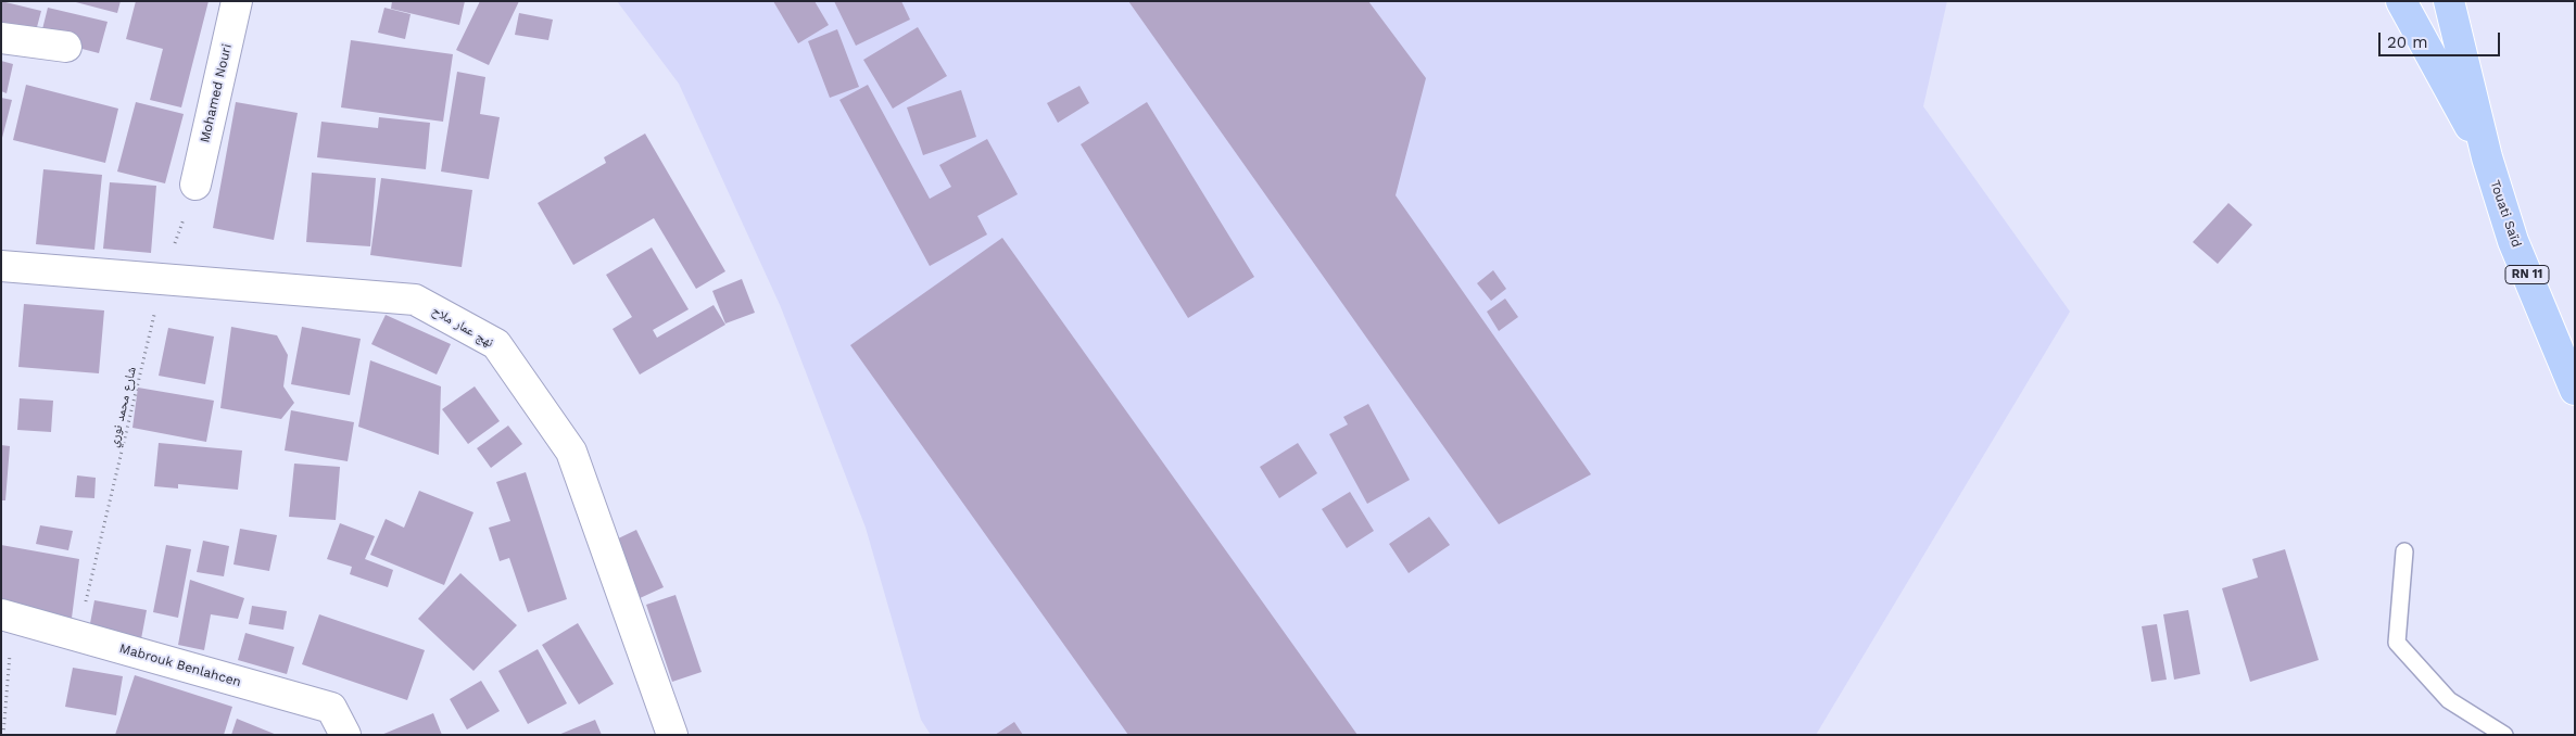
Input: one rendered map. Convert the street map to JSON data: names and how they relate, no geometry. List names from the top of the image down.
{
  "streets": {
    "main road": ["Touati Saïd", "RN 11"],
    "street": ["Mohamed Nouri", "نهج عمار ملاح", "Mabrouk Benlahcen"],
    "path": ["شارع محمد نوري"]
  },
  "crossings": [
    ["Mohamed Nouri", "شارع محمد نوري"],
    ["نهج عمار ملاح", "شارع محمد نوري"],
    ["شارع محمد نوري", "Mabrouk Benlahcen"]
  ],
  "scale_bar": "20 m"
}
